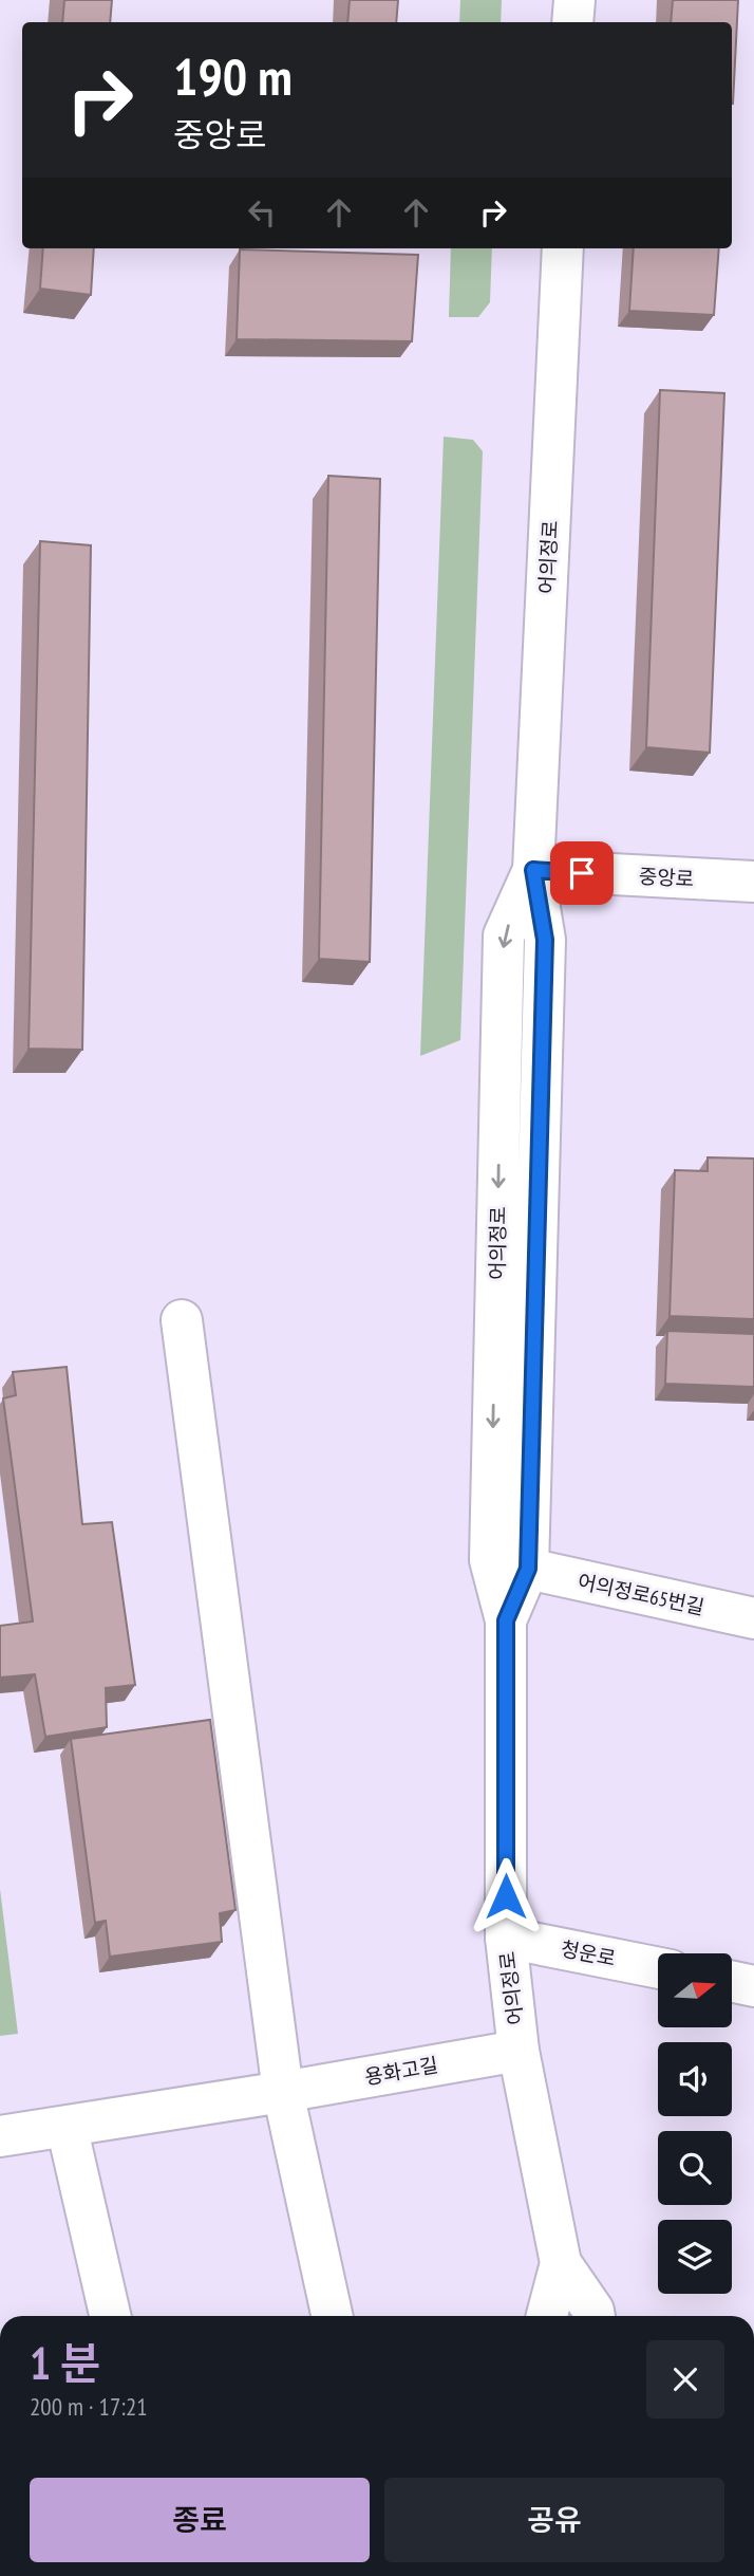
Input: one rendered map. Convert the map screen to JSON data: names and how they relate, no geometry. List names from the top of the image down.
{
  "streets": {
    "main road": [
      "어의정로",
      "중앙로",
      "어의정로65번길",
      "청운로",
      "용화고길"
    ]
  },
  "crossings": [
    ["어의정로", "중앙로"],
    ["어의정로", "어의정로65번길"],
    ["어의정로", "청운로"],
    ["어의정로", "용화고길"]
  ],
  "north": "right",
  "page": {
    "turn": ["190 m", "중앙로"],
    "heading": ["1 분", "200 m · 17:21"],
    "buttons": ["종료", "공유"]
  }
}
